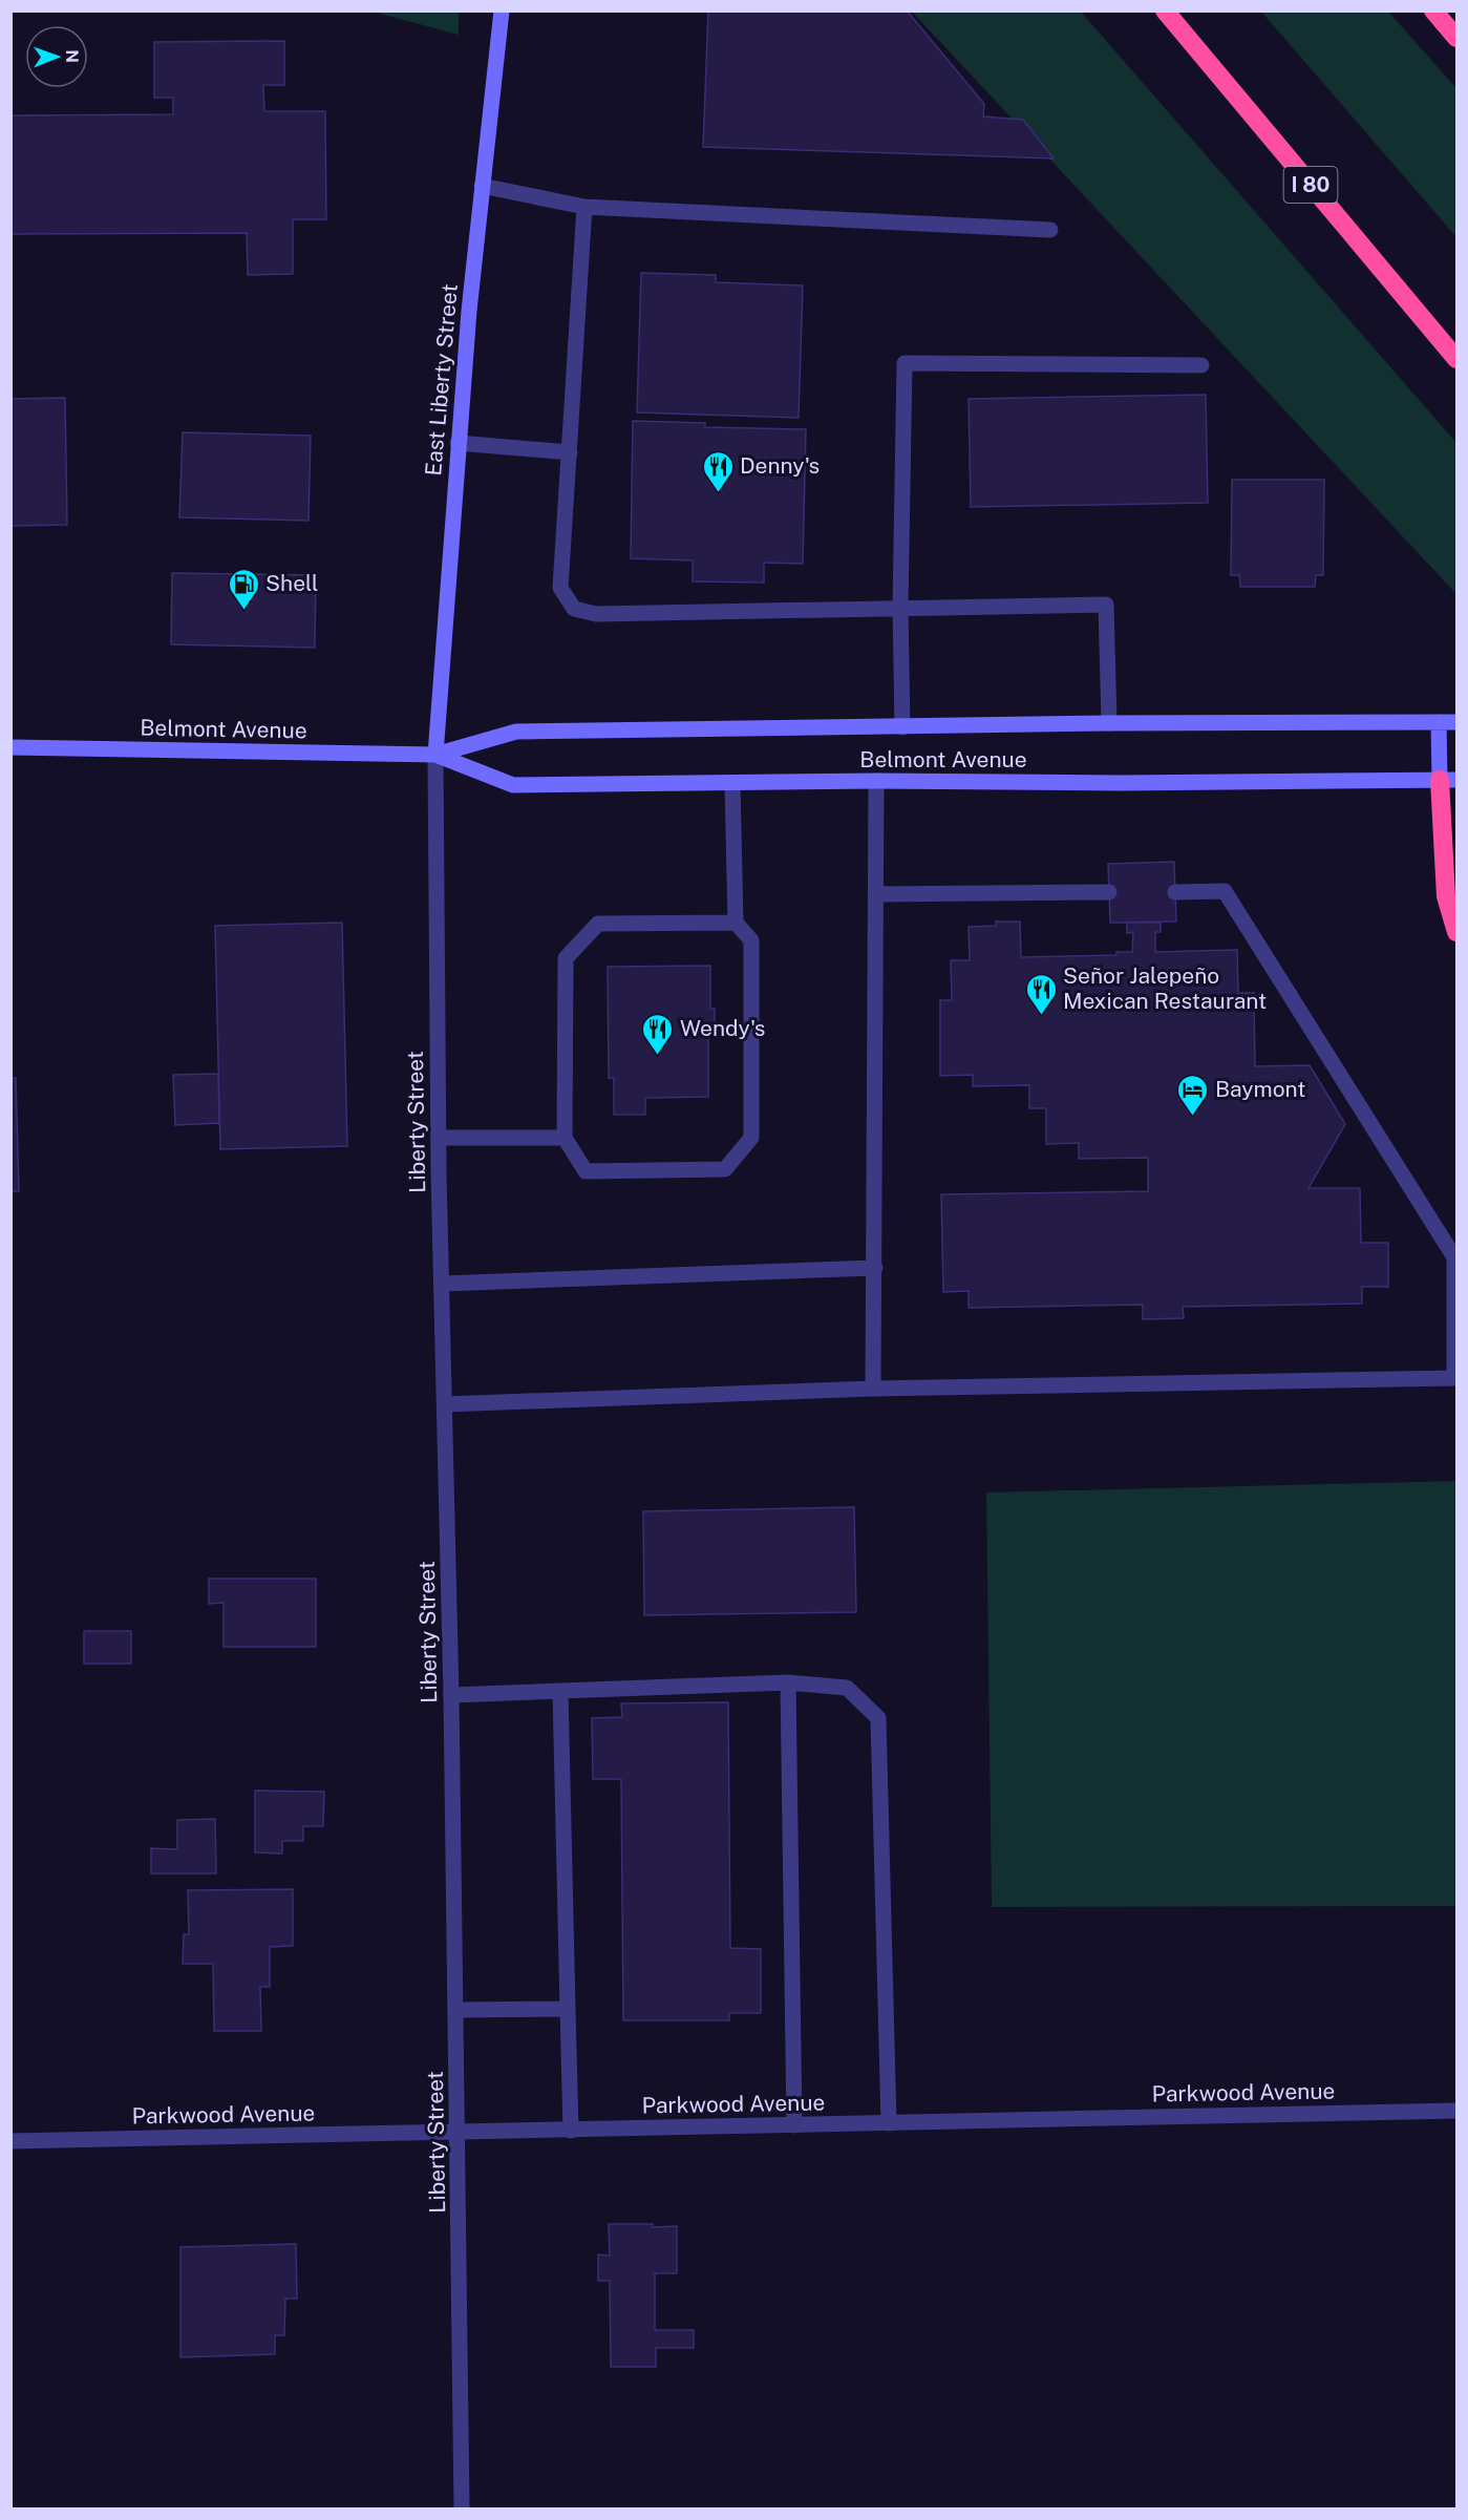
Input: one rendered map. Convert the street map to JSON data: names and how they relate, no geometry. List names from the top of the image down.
{
  "streets": {
    "highway": ["I 80"],
    "main road": ["East Liberty Street", "Belmont Avenue"],
    "street": ["Liberty Street", "Parkwood Avenue"]
  },
  "crossings": [
    ["East Liberty Street", "Belmont Avenue"],
    ["East Liberty Street", "Liberty Street"],
    ["Belmont Avenue", "Liberty Street"],
    ["Liberty Street", "Parkwood Avenue"]
  ],
  "places": {
    "restaurant": ["Denny's", "Señor Jalepeño Mexican Restaurant", "Wendy's"],
    "fuel station": ["Shell"],
    "hotel": ["Baymont"]
  },
  "north": "right"
}
